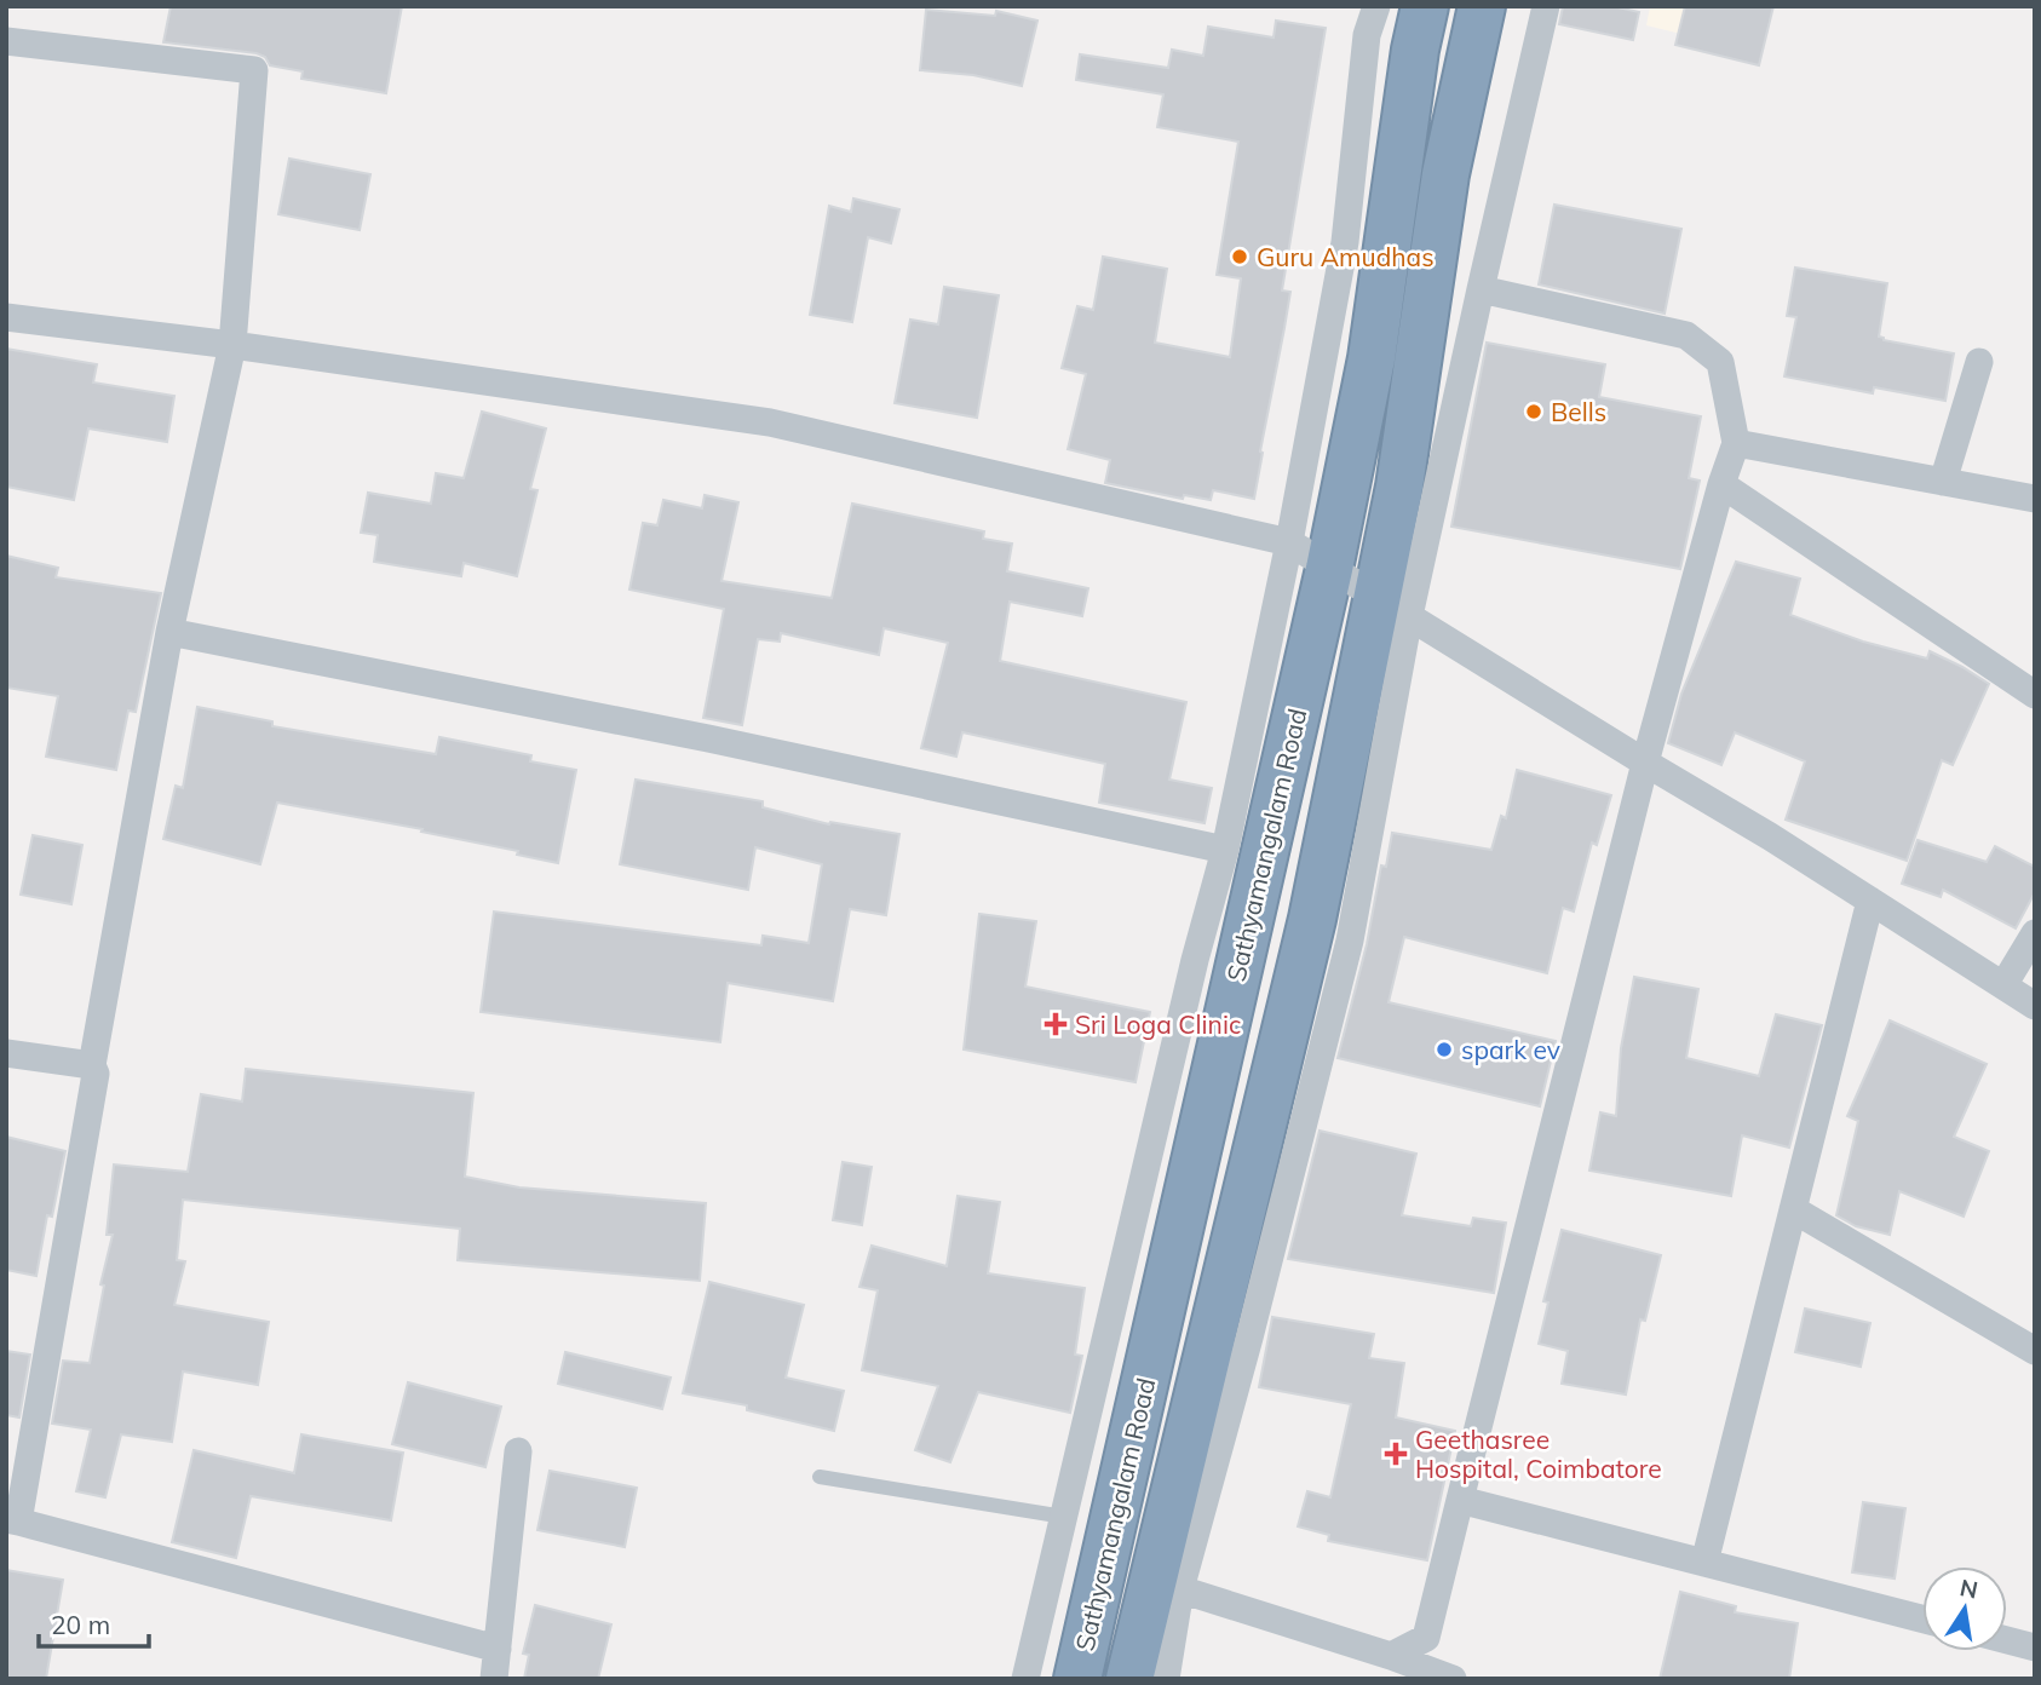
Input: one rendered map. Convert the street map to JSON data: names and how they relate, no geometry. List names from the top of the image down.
{
  "streets": {
    "highway": ["Sathyamangalam Road"]
  },
  "places": {
    "other": ["Guru Amudhas", "Bells", "spark ev"],
    "health": ["Sri Loga Clinic", "Geethasree Hospital, Coimbatore"]
  },
  "scale_bar": "20 m",
  "north": "top"
}
